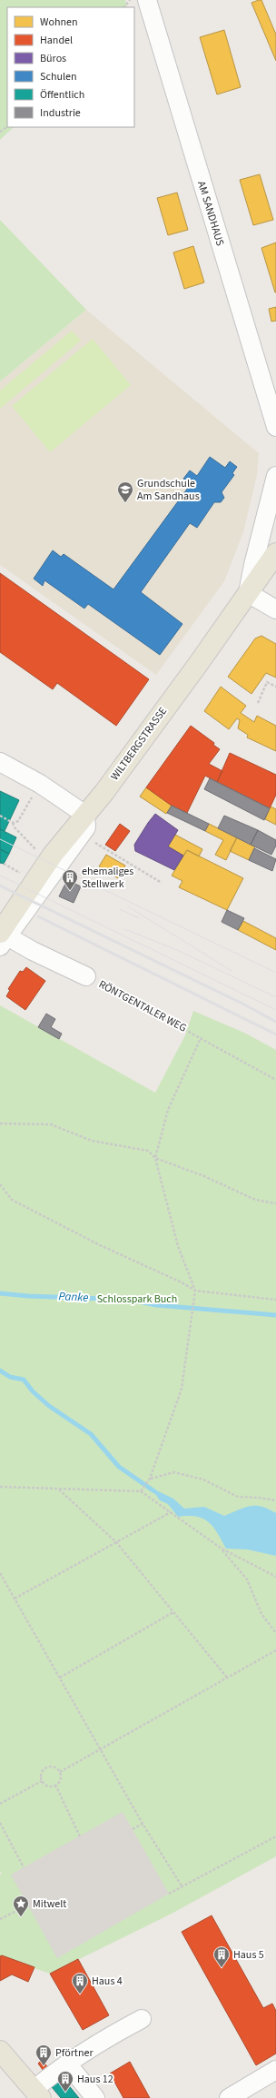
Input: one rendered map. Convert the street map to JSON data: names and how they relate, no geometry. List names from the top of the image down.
{
  "streets": {
    "main road": ["WILTBERGSTRASSE"],
    "street": ["AM SANDHAUS", "RÖNTGENTALER WEG"]
  },
  "crossings": [
    ["WILTBERGSTRASSE", "RÖNTGENTALER WEG"]
  ],
  "water": ["Panke"],
  "parks": ["Schlosspark Buch"],
  "places": {
    "school or university": ["Grundschule Am Sandhaus"],
    "building": [
      "ehemaliges Stellwerk",
      "Haus 5",
      "Haus 4",
      "Pförtner",
      "Haus 12"
    ],
    "place": ["Mitwelt"]
  },
  "legend": [
    "Wohnen",
    "Handel",
    "Büros",
    "Schulen",
    "Öffentlich",
    "Industrie"
  ]
}
